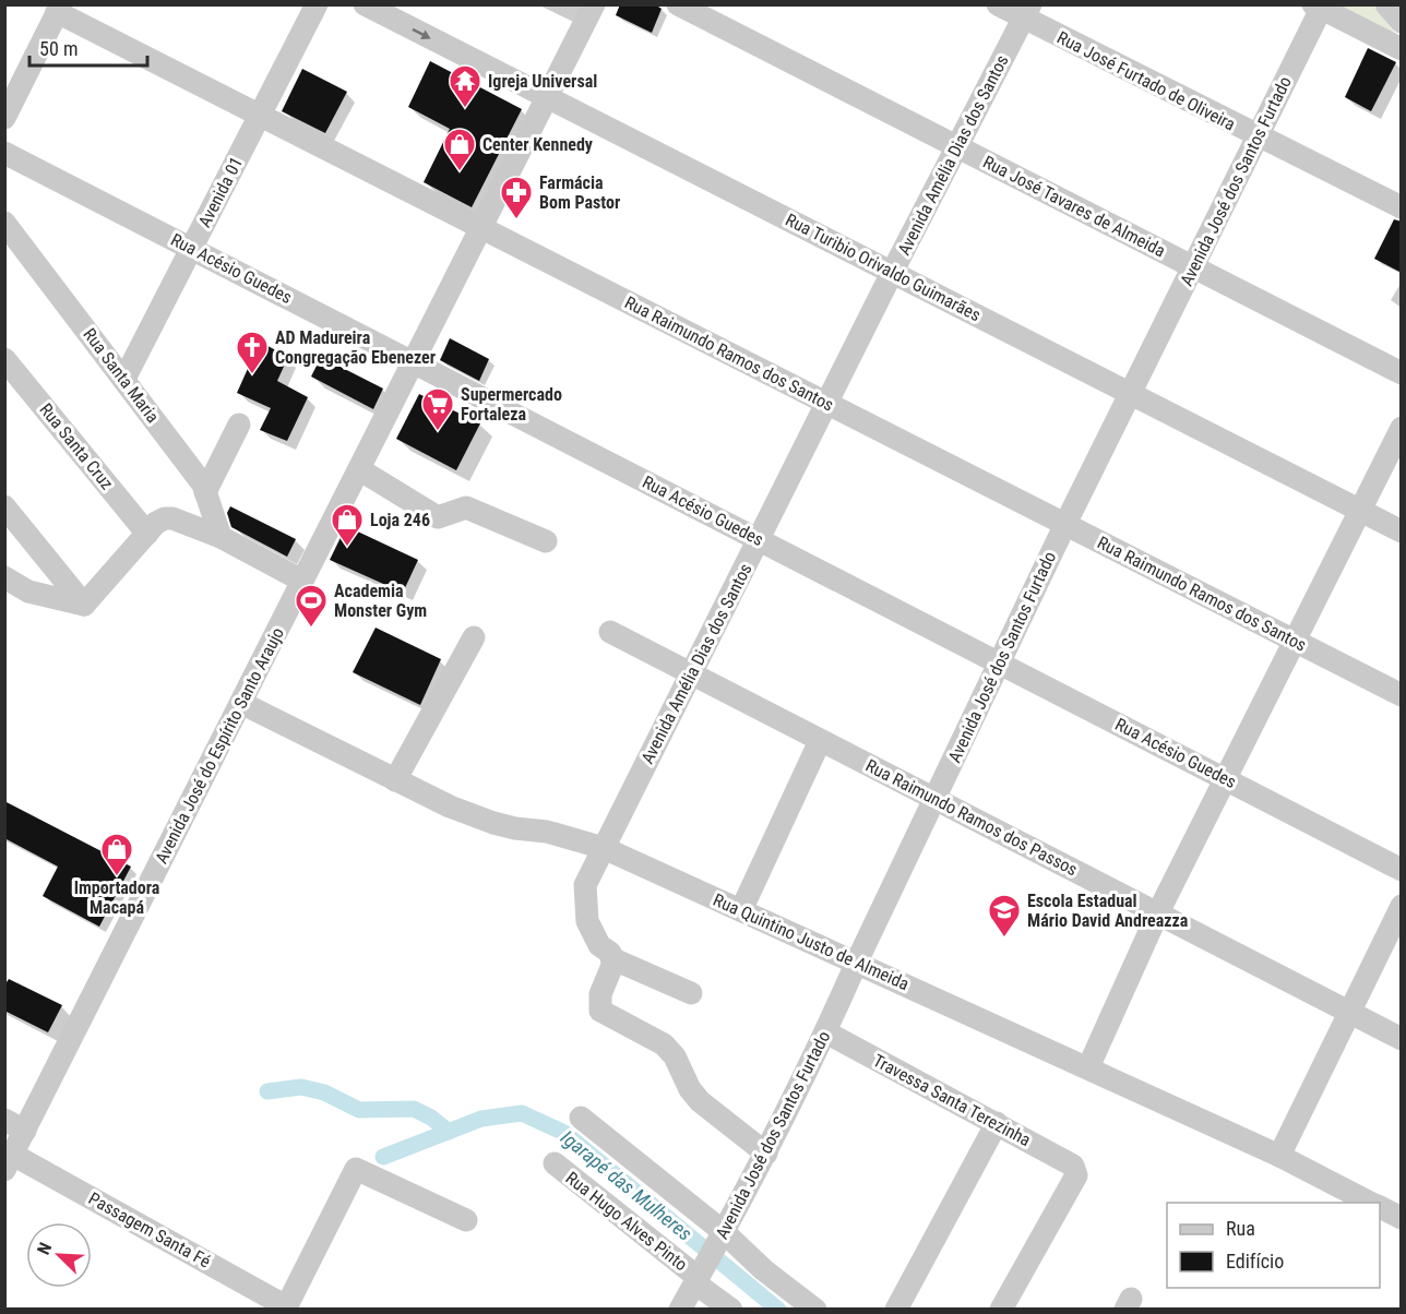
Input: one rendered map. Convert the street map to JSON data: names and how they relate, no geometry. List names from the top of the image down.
{
  "streets": {
    "street": [
      "Rua José Furtado de Oliveira",
      "Avenida Amélia Dias dos Santos",
      "Avenida José dos Santos Furtado",
      "Avenida 01",
      "Rua José Tavares de Almeida",
      "Rua Turibio Orivaldo Guimarães",
      "Rua Acésio Guedes",
      "Rua Raimundo Ramos dos Santos",
      "Rua Santa Maria",
      "Rua Santa Cruz",
      "Avenida José do Espírito Santo Araujo",
      "Rua Raimundo Ramos dos Passos",
      "Rua Quintino Justo de Almeida",
      "Travessa Santa Terezinha",
      "Rua Hugo Alves Pinto",
      "Passagem Santa Fé"
    ]
  },
  "crossings": [
    ["Rua José Furtado de Oliveira", "Avenida Amélia Dias dos Santos"],
    ["Rua José Furtado de Oliveira", "Avenida José dos Santos Furtado"],
    ["Avenida Amélia Dias dos Santos", "Rua José Tavares de Almeida"],
    ["Avenida Amélia Dias dos Santos", "Rua Turibio Orivaldo Guimarães"],
    ["Avenida Amélia Dias dos Santos", "Rua Acésio Guedes"],
    ["Avenida Amélia Dias dos Santos", "Rua Raimundo Ramos dos Santos"],
    ["Avenida Amélia Dias dos Santos", "Rua Raimundo Ramos dos Passos"],
    ["Avenida Amélia Dias dos Santos", "Rua Quintino Justo de Almeida"],
    ["Avenida José dos Santos Furtado", "Rua José Tavares de Almeida"],
    ["Avenida José dos Santos Furtado", "Rua Turibio Orivaldo Guimarães"],
    ["Avenida José dos Santos Furtado", "Rua Acésio Guedes"],
    ["Avenida José dos Santos Furtado", "Rua Raimundo Ramos dos Santos"],
    ["Avenida José dos Santos Furtado", "Rua Raimundo Ramos dos Passos"],
    ["Avenida José dos Santos Furtado", "Rua Quintino Justo de Almeida"],
    ["Avenida José dos Santos Furtado", "Travessa Santa Terezinha"],
    ["Avenida José dos Santos Furtado", "Rua Hugo Alves Pinto"],
    ["Avenida 01", "Rua Acésio Guedes"],
    ["Avenida 01", "Rua Raimundo Ramos dos Santos"],
    ["Avenida 01", "Rua Santa Maria"],
    ["Rua Turibio Orivaldo Guimarães", "Avenida José do Espírito Santo Araujo"],
    ["Rua Acésio Guedes", "Avenida José do Espírito Santo Araujo"],
    ["Rua Raimundo Ramos dos Santos", "Avenida José do Espírito Santo Araujo"],
    ["Avenida José do Espírito Santo Araujo", "Rua Quintino Justo de Almeida"],
    ["Avenida José do Espírito Santo Araujo", "Passagem Santa Fé"]
  ],
  "water": ["Igarapé das Mulheres"],
  "places": {
    "temple": ["Igreja Universal"],
    "shop": ["Center Kennedy", "Loja 246", "Importadora Macapá"],
    "pharmacy": ["Farmácia Bom Pastor"],
    "church": ["AD Madureira Congregação Ebenezer"],
    "supermarket": ["Supermercado Fortaleza"],
    "sports": ["Academia Monster Gym"],
    "school or university": ["Escola Estadual Mário David Andreazza"]
  },
  "legend": ["Rua", "Edifício"],
  "scale_bar": "50 m",
  "north": "top left"
}
